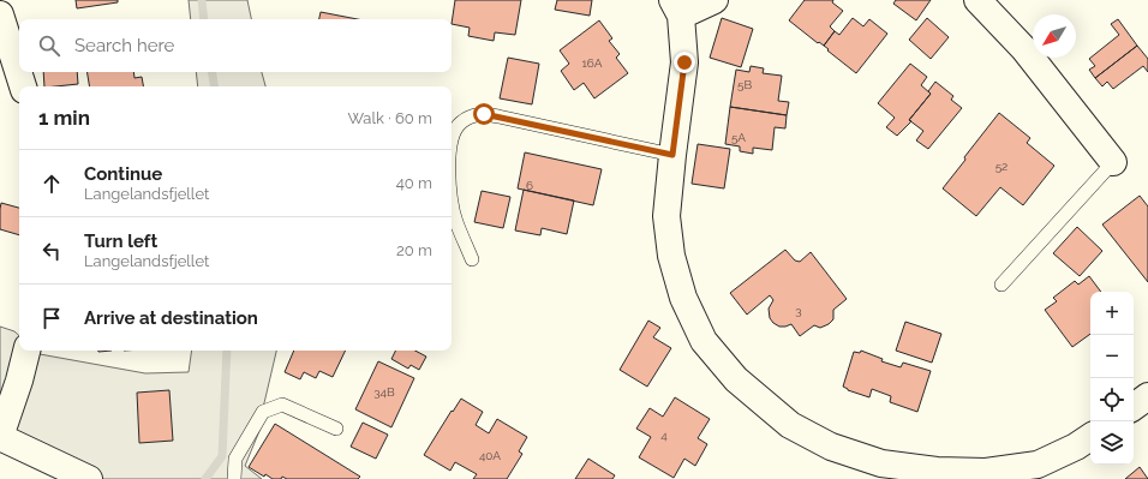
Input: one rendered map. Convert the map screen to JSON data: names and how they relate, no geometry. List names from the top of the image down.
{
  "house_numbers": [
    "16A",
    "5B",
    "5A",
    "52",
    "6",
    "3",
    "34B",
    "4",
    "40A"
  ],
  "north": "bottom left",
  "page": {
    "search": "Search here",
    "heading": ["1 min", "Walk · 60 m"],
    "list": [
      ["Continue", "Langelandsfjellet", "40 m"],
      ["Turn left", "Langelandsfjellet", "20 m"],
      "Arrive at destination"
    ],
    "map_buttons": ["+", "−"]
  }
}
